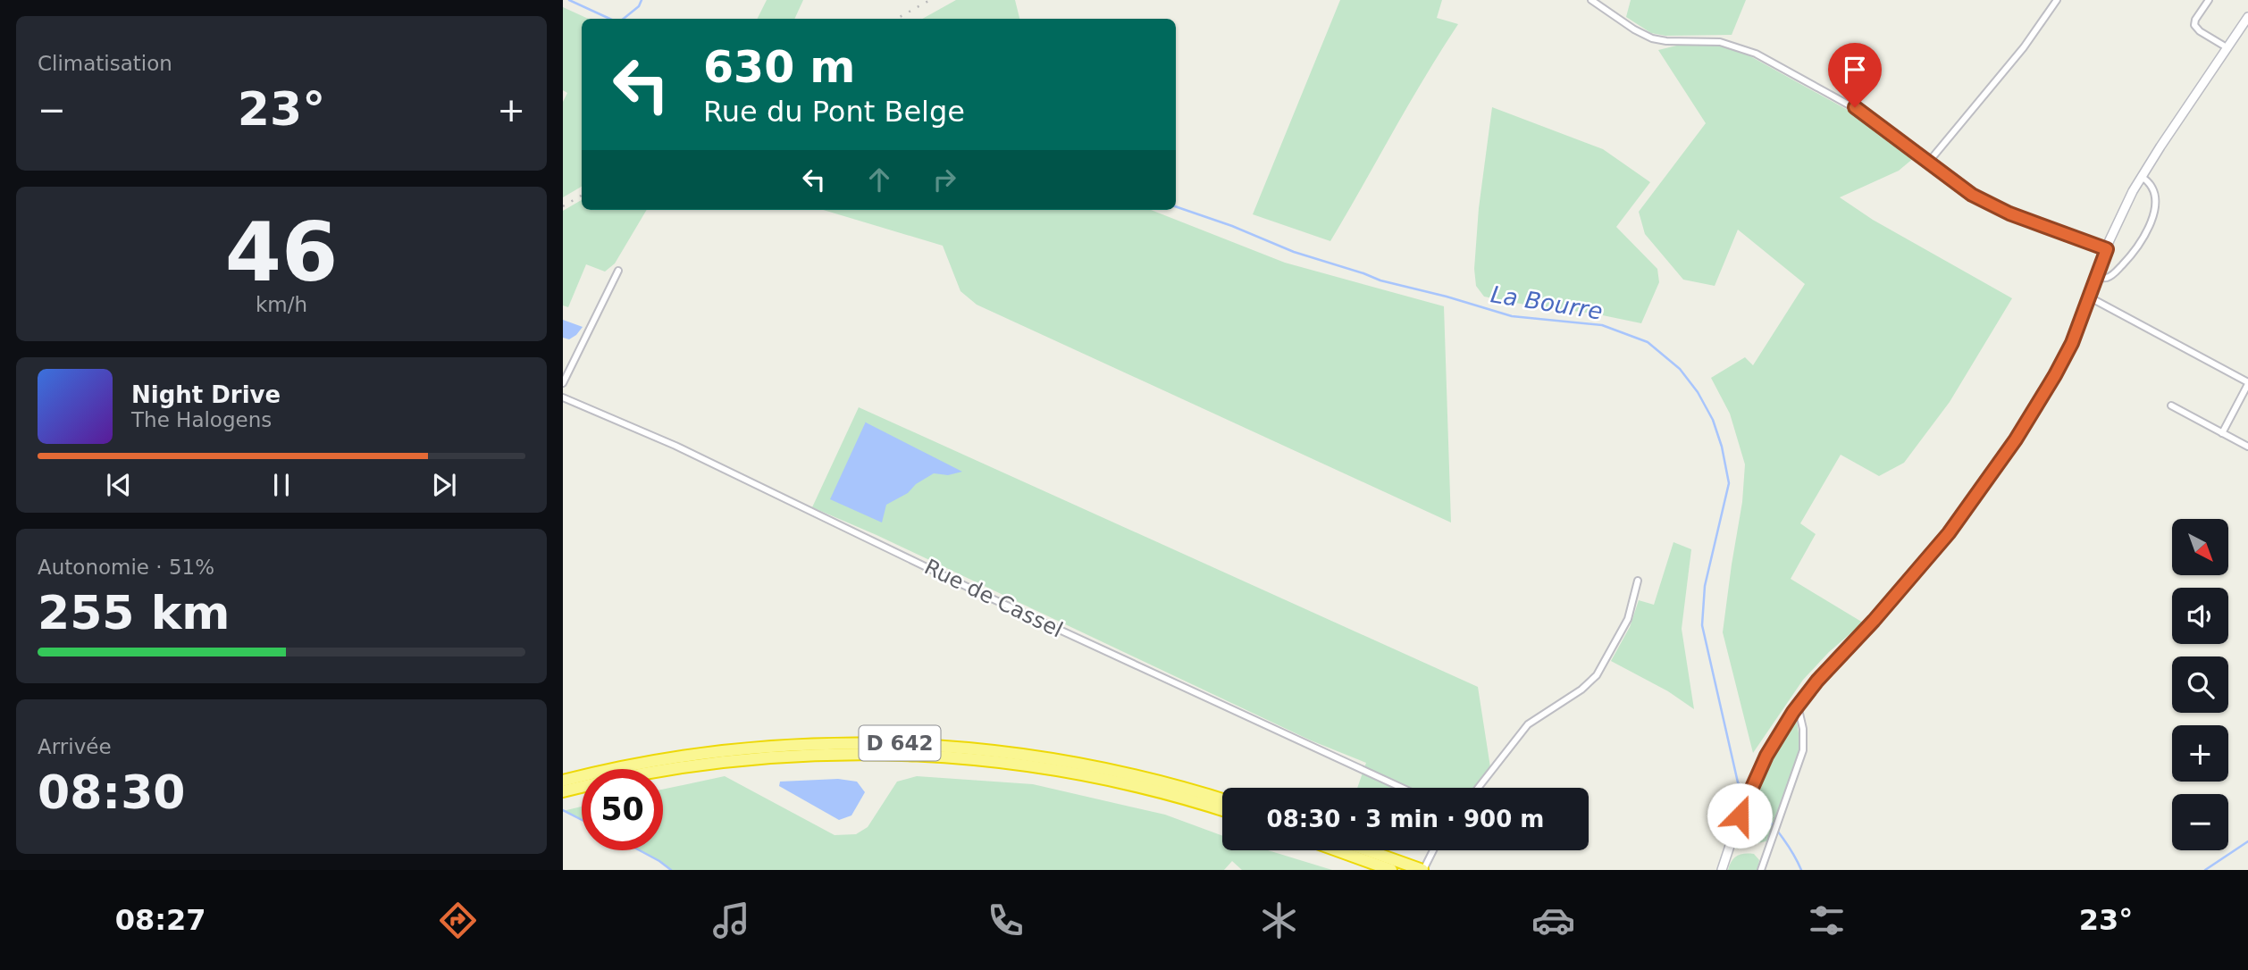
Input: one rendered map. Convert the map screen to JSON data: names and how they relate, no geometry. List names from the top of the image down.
{
  "streets": {
    "highway": ["D 642"],
    "street": ["Rue de Cassel"]
  },
  "water": ["La Bourre"],
  "north": "bottom right",
  "page": {
    "tile": [
      "Climatisation",
      ["46", "km/h"],
      ["Autonomie · 51%", "255 km"],
      ["Arrivée", "08:30"]
    ],
    "turn": ["630 m", "Rue du Pont Belge"],
    "heat": ["−", "23°", "+"],
    "song": ["Night Drive", "The Halogens"],
    "map_buttons": ["+", "−"],
    "limit": "50",
    "trip": "08:30 · 3 min · 900 m",
    "tabs": ["08:27", "23°"]
  }
}
